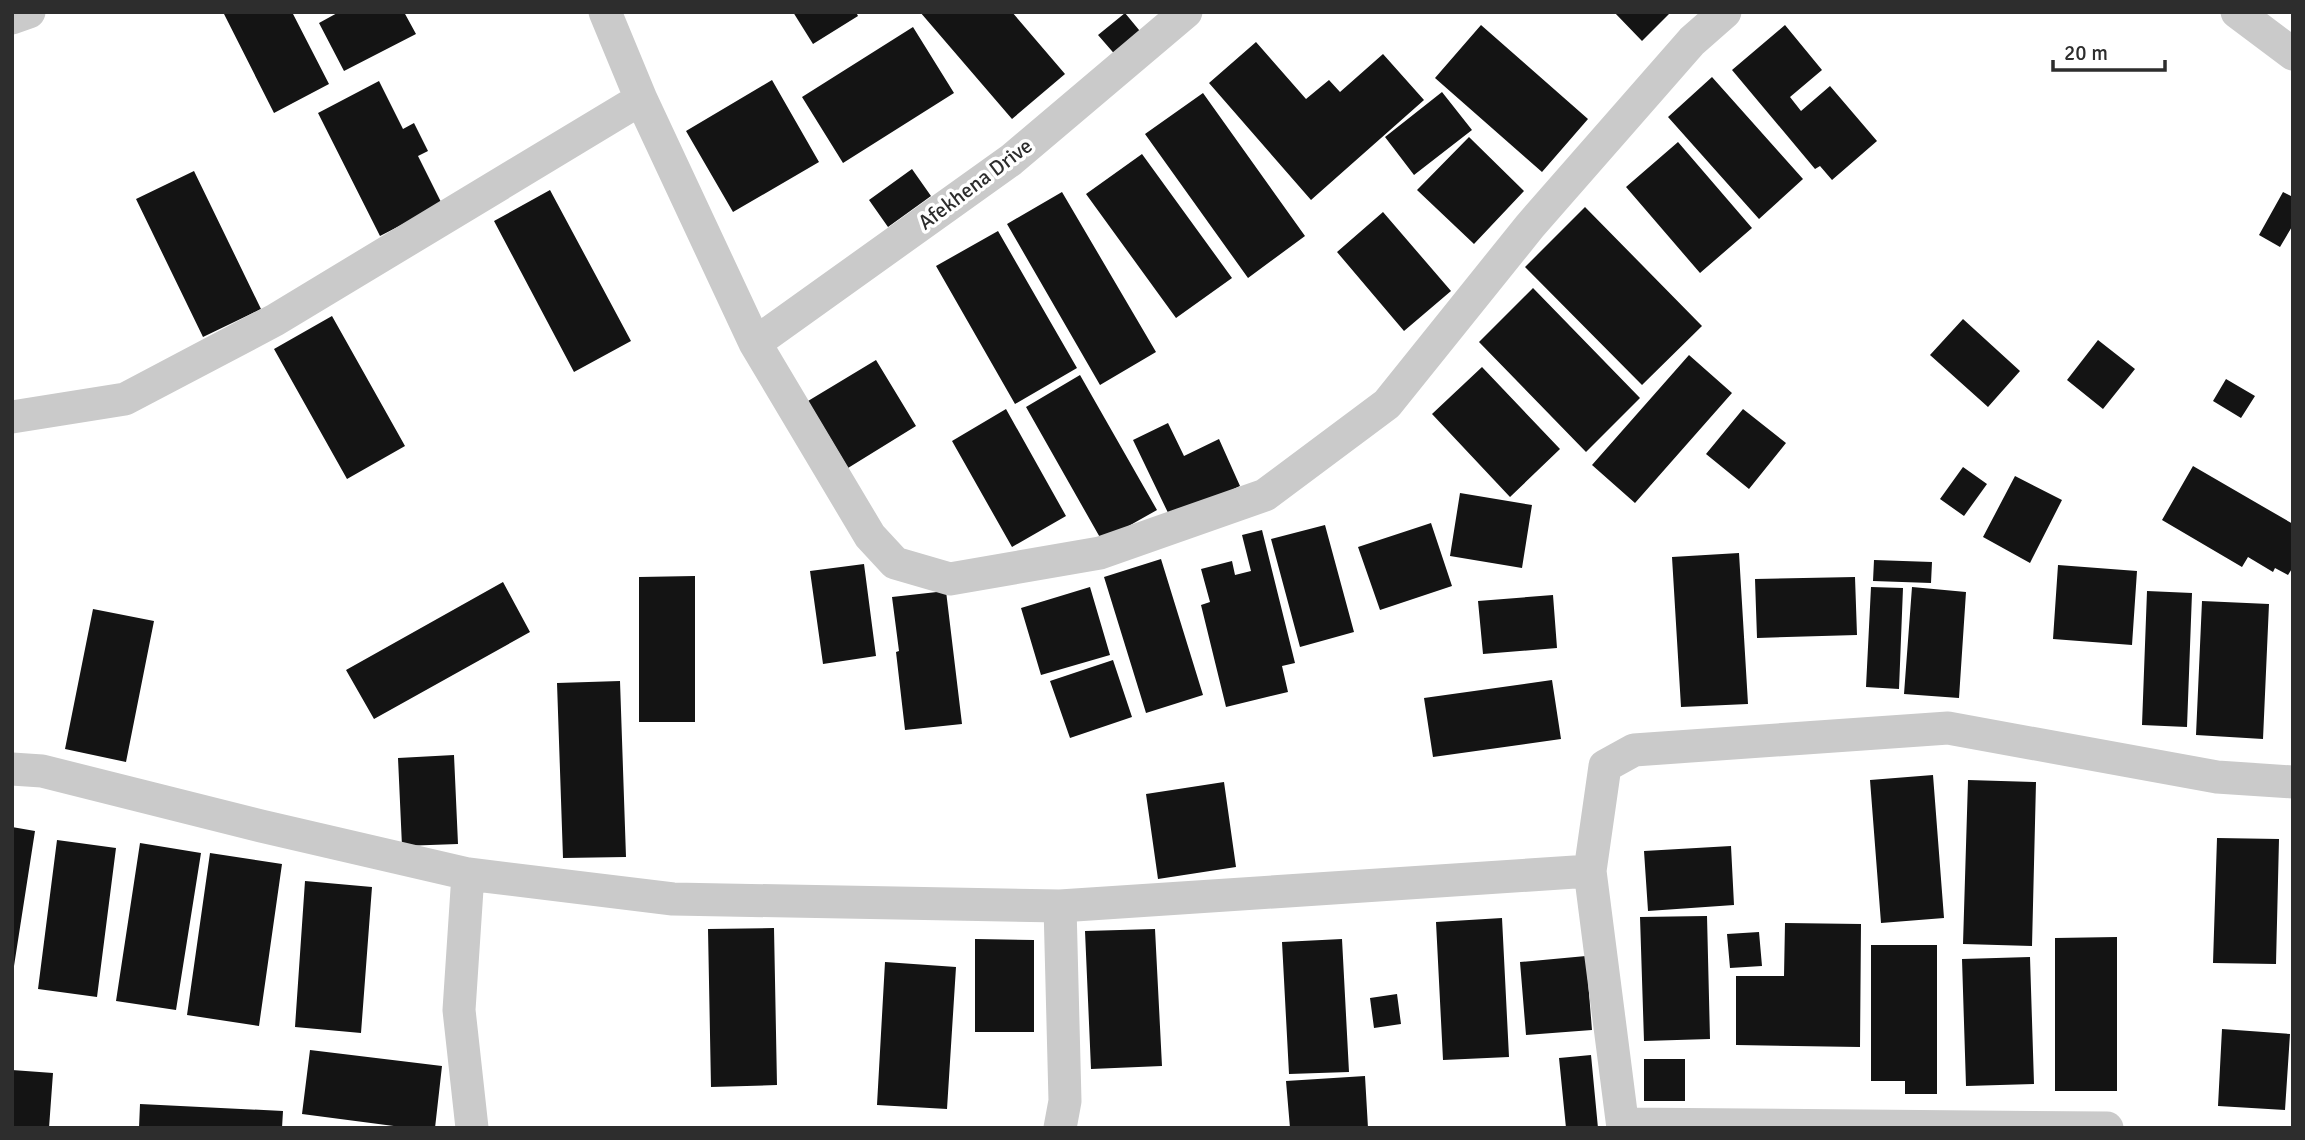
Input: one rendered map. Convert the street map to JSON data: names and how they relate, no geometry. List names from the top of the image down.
{
  "streets": {
    "street": ["Afekhena Drive"]
  },
  "scale_bar": "20 m"
}
